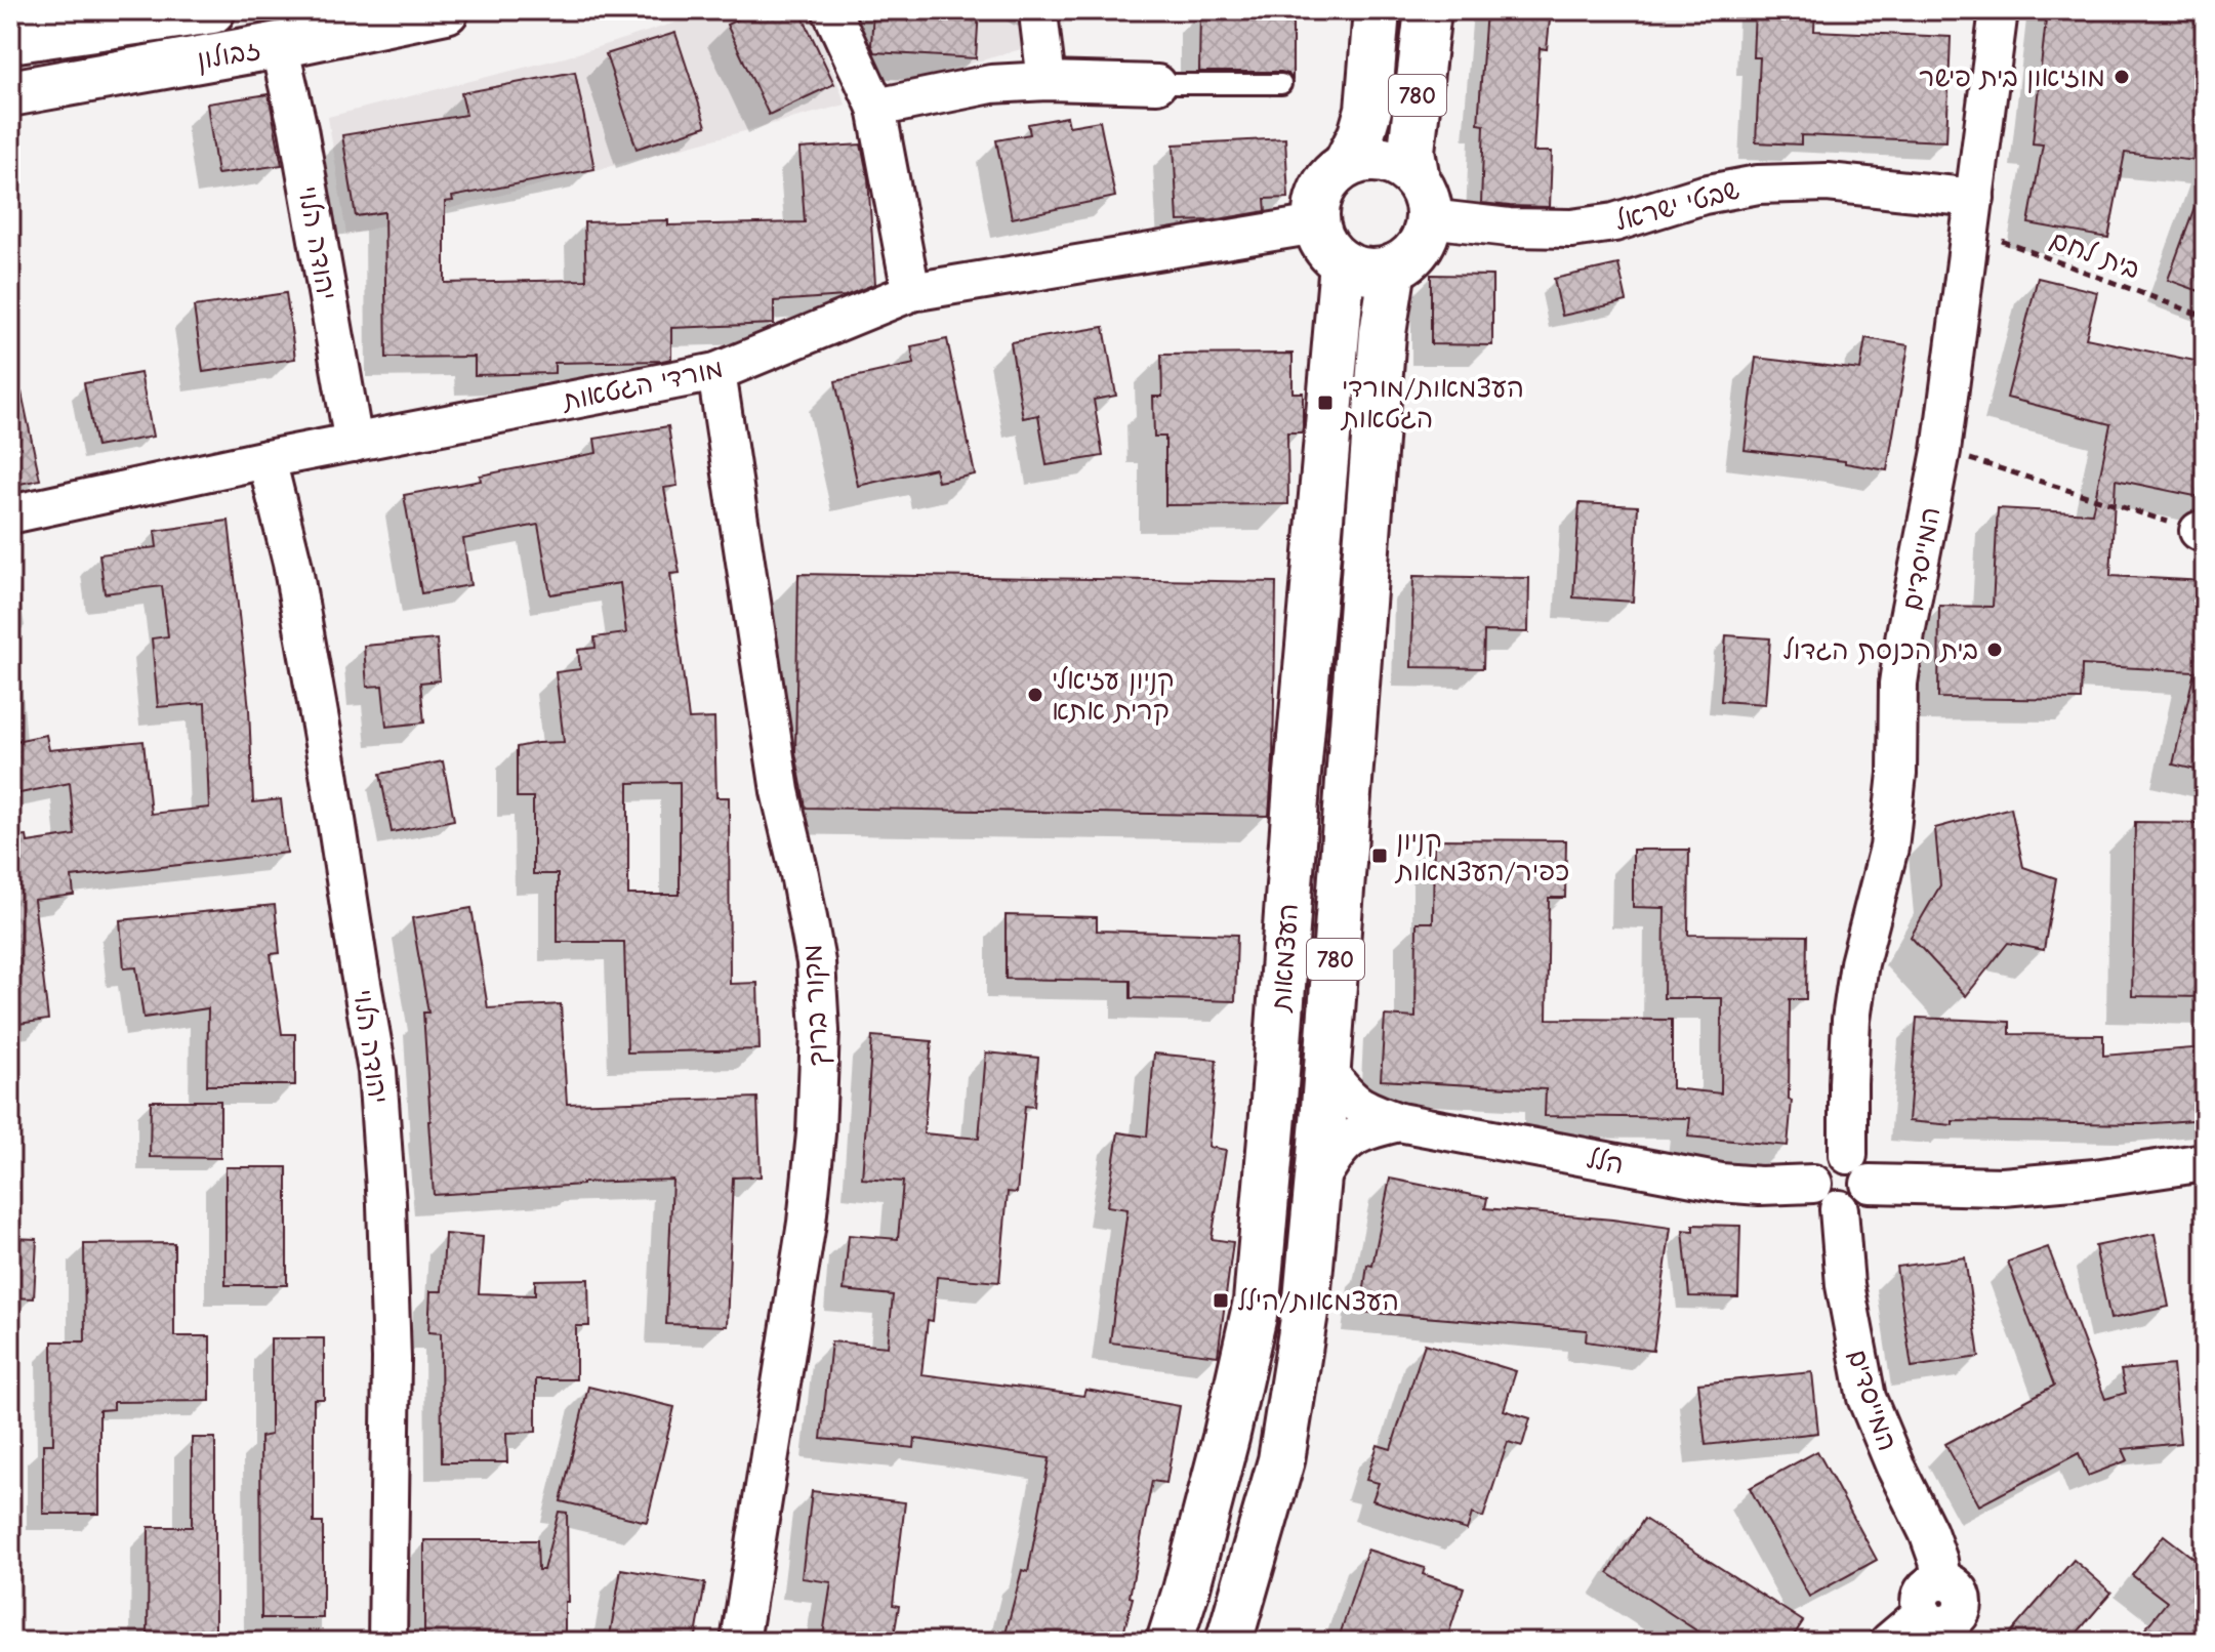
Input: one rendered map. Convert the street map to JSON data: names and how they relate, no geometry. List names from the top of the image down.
{
  "streets": {
    "main road": ["זבולון", "780", "העצמאות"],
    "street": [
      "שבטי ישראל",
      "יהודה הלוי",
      "מורדי הגטאות",
      "המייסדים",
      "מקור ברוך",
      "הלל"
    ],
    "path": ["בית לחם"]
  },
  "crossings": [
    ["זבולון", "יהודה הלוי"],
    ["780", "שבטי ישראל"],
    ["780", "מורדי הגטאות"],
    ["780", "העצמאות"],
    ["שבטי ישראל", "בית לחם"],
    ["שבטי ישראל", "מורדי הגטאות"],
    ["שבטי ישראל", "המייסדים"],
    ["שבטי ישראל", "העצמאות"],
    ["יהודה הלוי", "מורדי הגטאות"],
    ["בית לחם", "המייסדים"],
    ["מורדי הגטאות", "העצמאות"],
    ["מורדי הגטאות", "מקור ברוך"],
    ["המייסדים", "הלל"],
    ["העצמאות", "הלל"]
  ],
  "places": {
    "other": ["מוזיאון בית פישר", "בית הכנסת הגדול", "קניון עזיאלי קרית אתא"],
    "transit": ["העצמאות/מורדי הגטאות", "קניון כפיר/העצמאות", "העצמאות/הילל"]
  }
}
